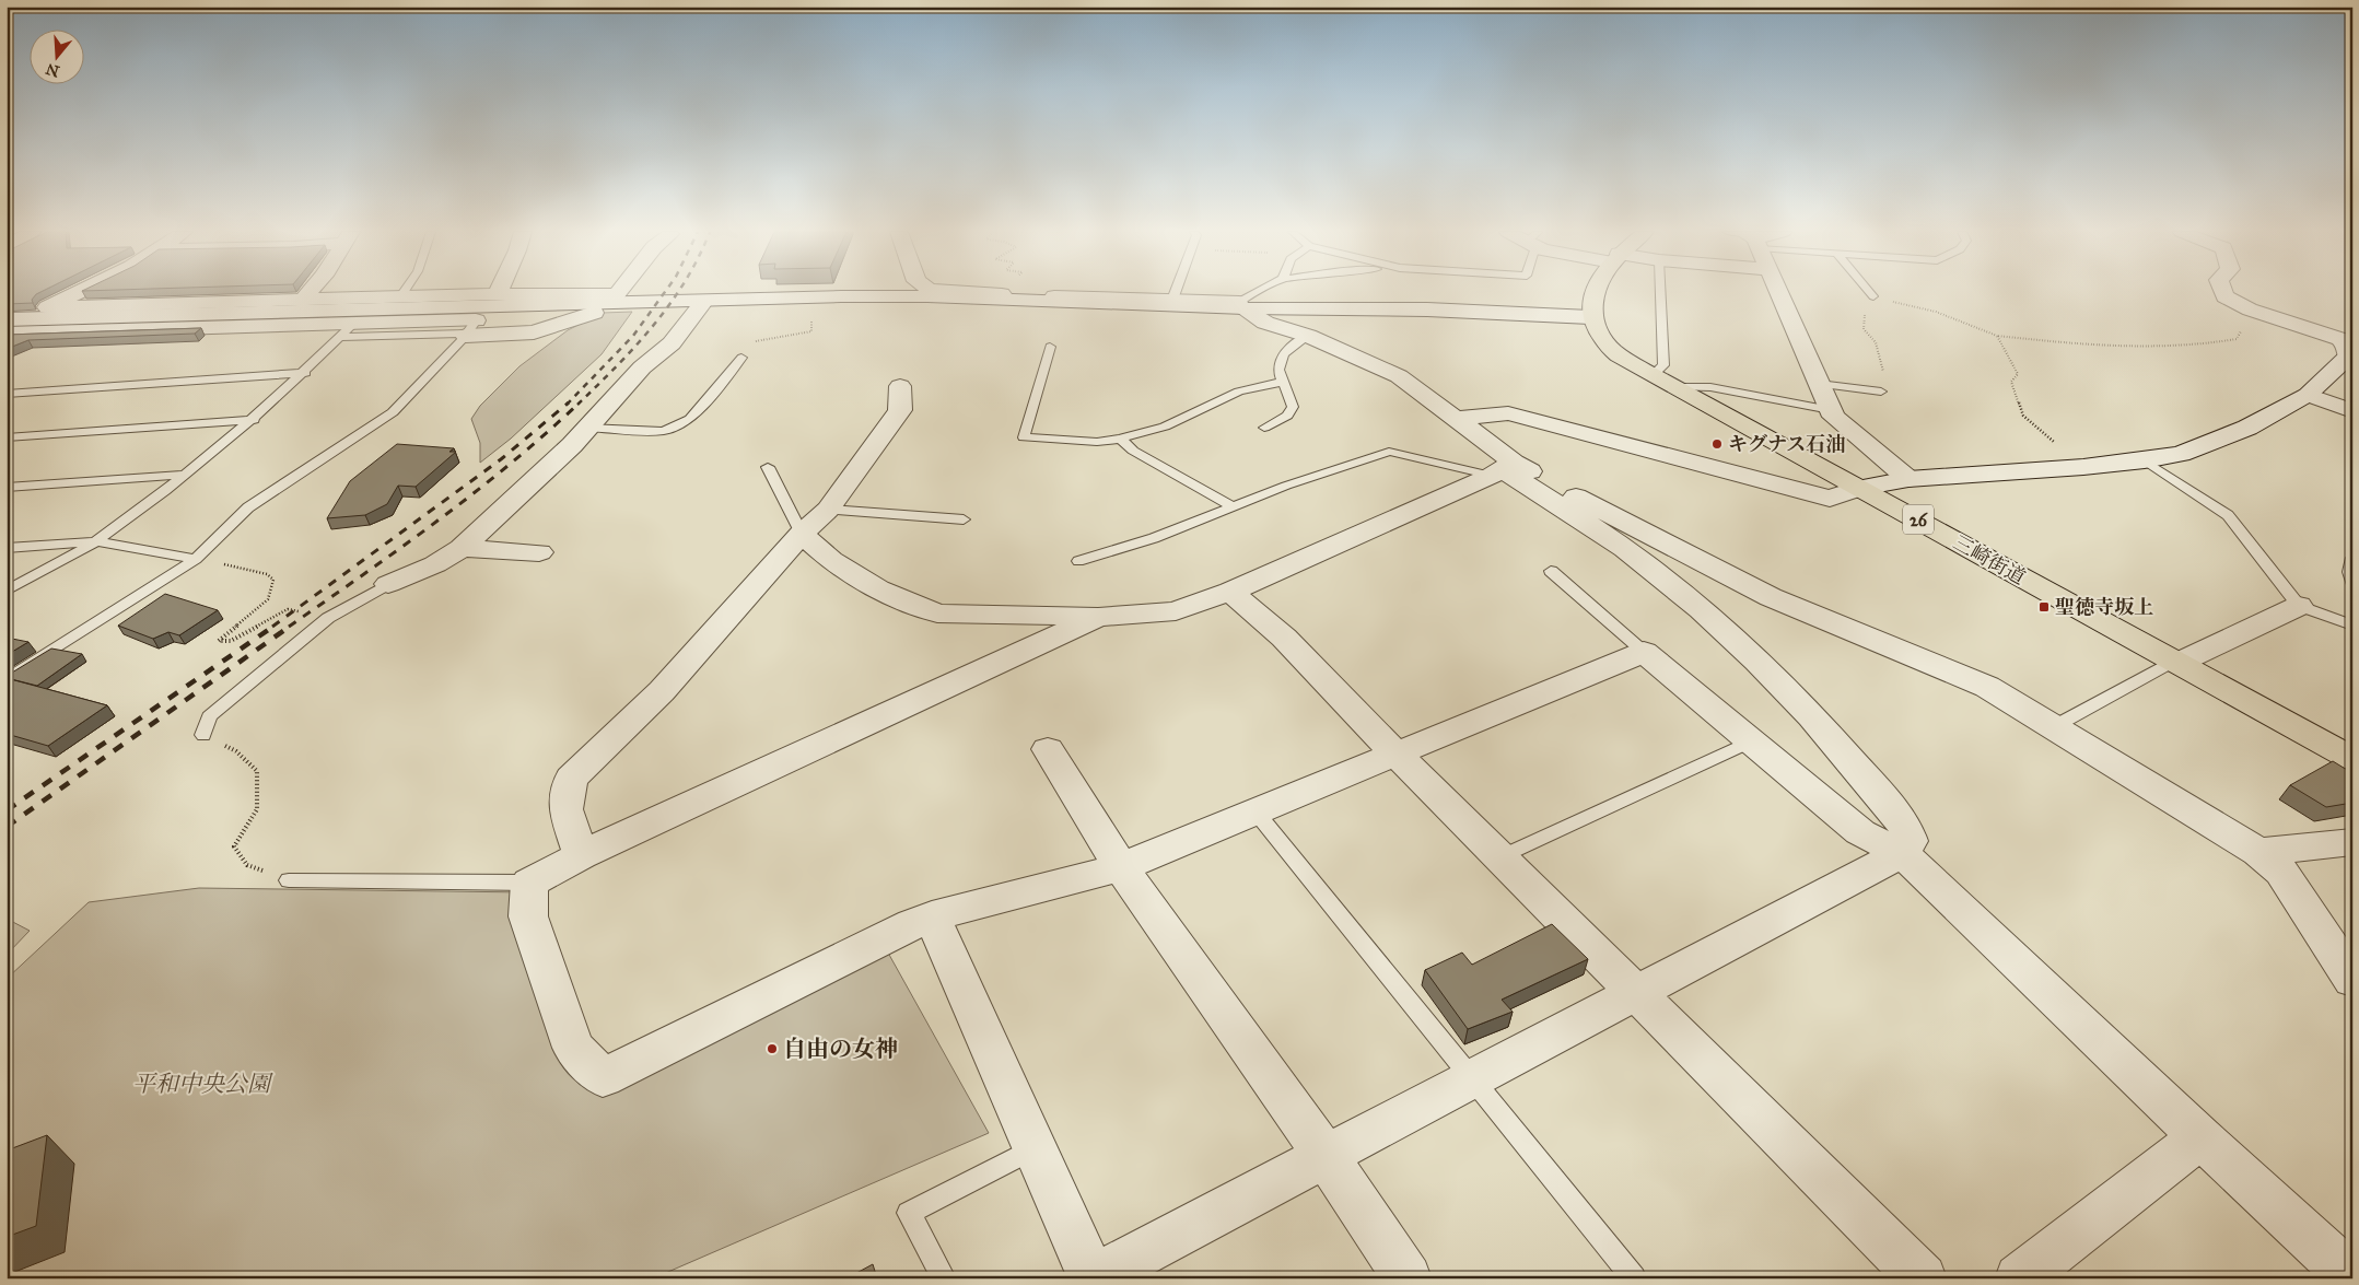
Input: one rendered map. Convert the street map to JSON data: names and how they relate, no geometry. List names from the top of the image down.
{
  "streets": {
    "main road": ["26", "三崎街道"]
  },
  "parks": ["平和中央公園"],
  "places": {
    "other": ["キグナス石油", "自由の女神"],
    "transit": ["聖徳寺坂上"]
  },
  "north": "bottom"
}
